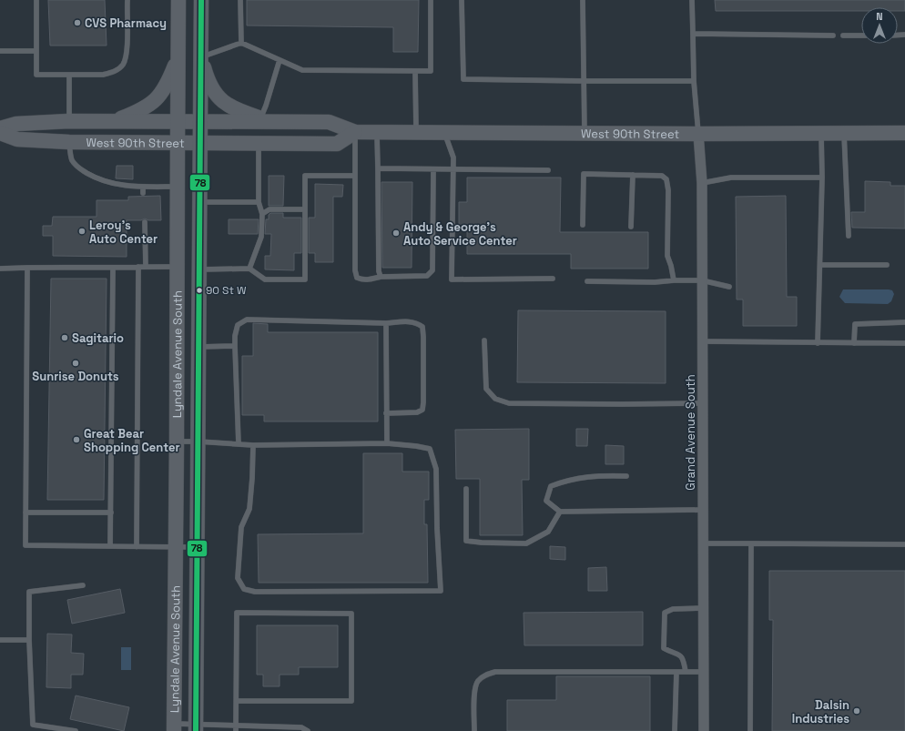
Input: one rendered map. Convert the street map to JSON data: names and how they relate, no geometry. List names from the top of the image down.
{
  "streets": {
    "street": ["West 90th Street", "Lyndale Avenue South", "Grand Avenue South"]
  },
  "crossings": [
    ["West 90th Street", "Lyndale Avenue South"],
    ["West 90th Street", "Grand Avenue South"]
  ],
  "places": [
    "CVS Pharmacy",
    "Leroy's Auto Center",
    "Andy & George's Auto Service Center",
    "90 St W",
    "Sagitario",
    "Sunrise Donuts",
    "Great Bear Shopping Center",
    "Dalsin Industries"
  ],
  "lines": ["transit line 78"],
  "north": "top"
}
